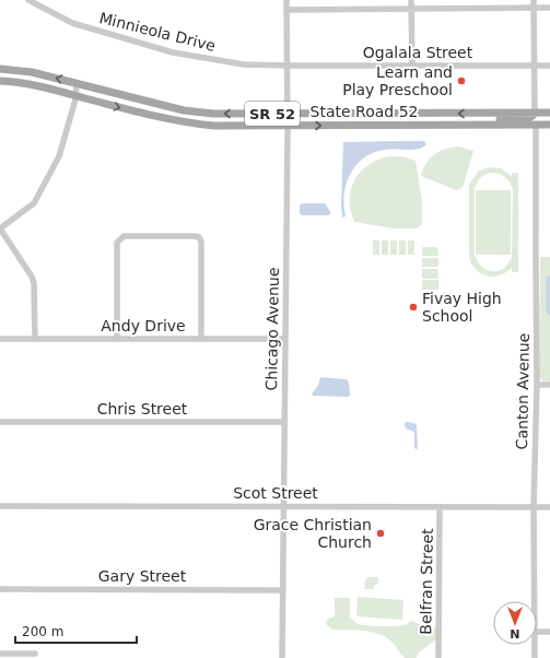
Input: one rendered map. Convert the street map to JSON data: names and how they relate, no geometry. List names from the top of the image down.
{
  "streets": {
    "main road": ["State Road 52", "SR 52"],
    "street": [
      "Minnieola Drive",
      "Ogalala Street",
      "Andy Drive",
      "Chicago Avenue",
      "Canton Avenue",
      "Chris Street",
      "Scot Street",
      "Gary Street",
      "Belfran Street"
    ]
  },
  "crossings": [
    ["Minnieola Drive", "Ogalala Street"],
    ["Minnieola Drive", "Chicago Avenue"],
    ["Ogalala Street", "Chicago Avenue"],
    ["State Road 52", "Chicago Avenue"],
    ["State Road 52", "Canton Avenue"],
    ["Andy Drive", "Chicago Avenue"],
    ["Chicago Avenue", "Chris Street"],
    ["Chicago Avenue", "Scot Street"],
    ["Chicago Avenue", "Gary Street"],
    ["Canton Avenue", "Scot Street"],
    ["Scot Street", "Belfran Street"]
  ],
  "places": ["Learn and Play Preschool", "Fivay High School", "Grace Christian Church"],
  "scale_bar": "200 m",
  "north": "bottom"
}
